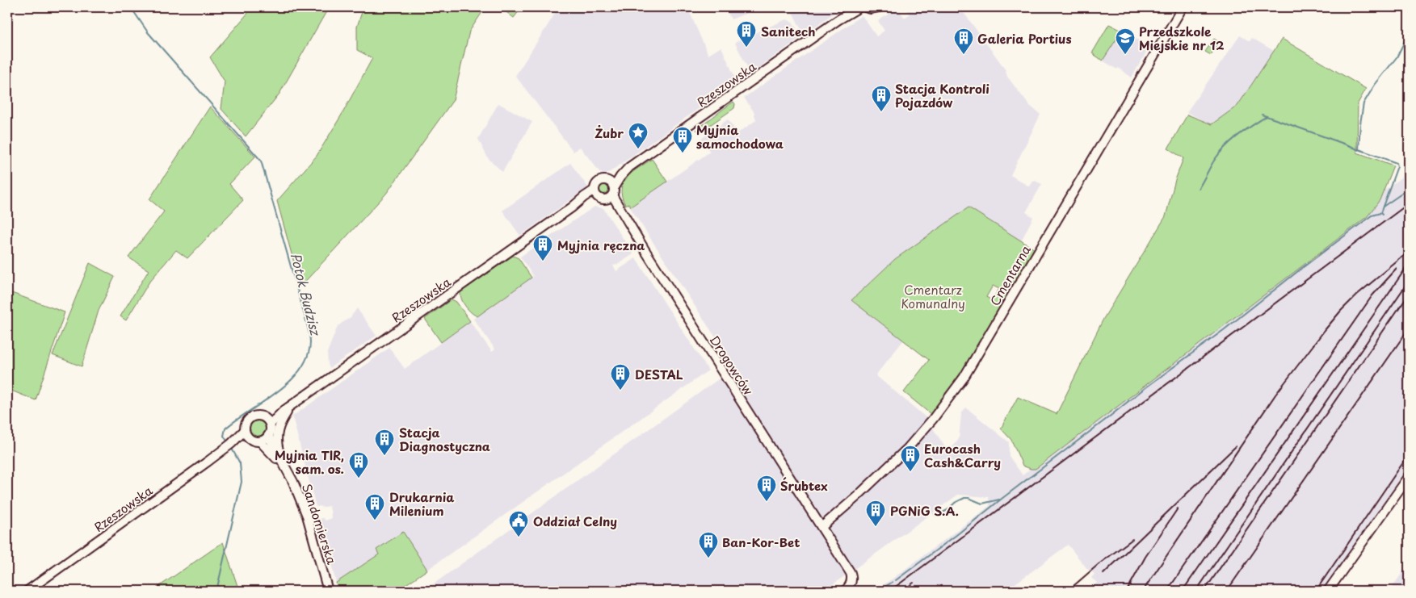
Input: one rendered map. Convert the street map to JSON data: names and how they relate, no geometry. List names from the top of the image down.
{
  "streets": {
    "street": [
      "Rzeszowska",
      "Cmentarna",
      "Drogowców",
      "Sandomierska"
    ]
  },
  "crossings": [
    ["Rzeszowska", "Drogowców"],
    ["Cmentarna", "Drogowców"]
  ],
  "water": ["Potok Budzisz"],
  "parks": ["Cmentarz Komunalny"],
  "places": {
    "building": [
      "Sanitech",
      "Galeria Portius",
      "Stacja Kontroli Pojazdów",
      "Myjnia samochodowa",
      "Myjnia ręczna",
      "DESTAL",
      "Stacja Diagnostyczna",
      "Eurocash Cash&Carry",
      "Myjnia TIR, sam. os.",
      "Śrubtex",
      "Drukarnia Milenium",
      "PGNiG S.A.",
      "Ban-Kor-Bet"
    ],
    "school or university": ["Przedszkole Miejskie nr 12"],
    "place": ["Żubr"],
    "public building": ["Oddział Celny"]
  }
}
